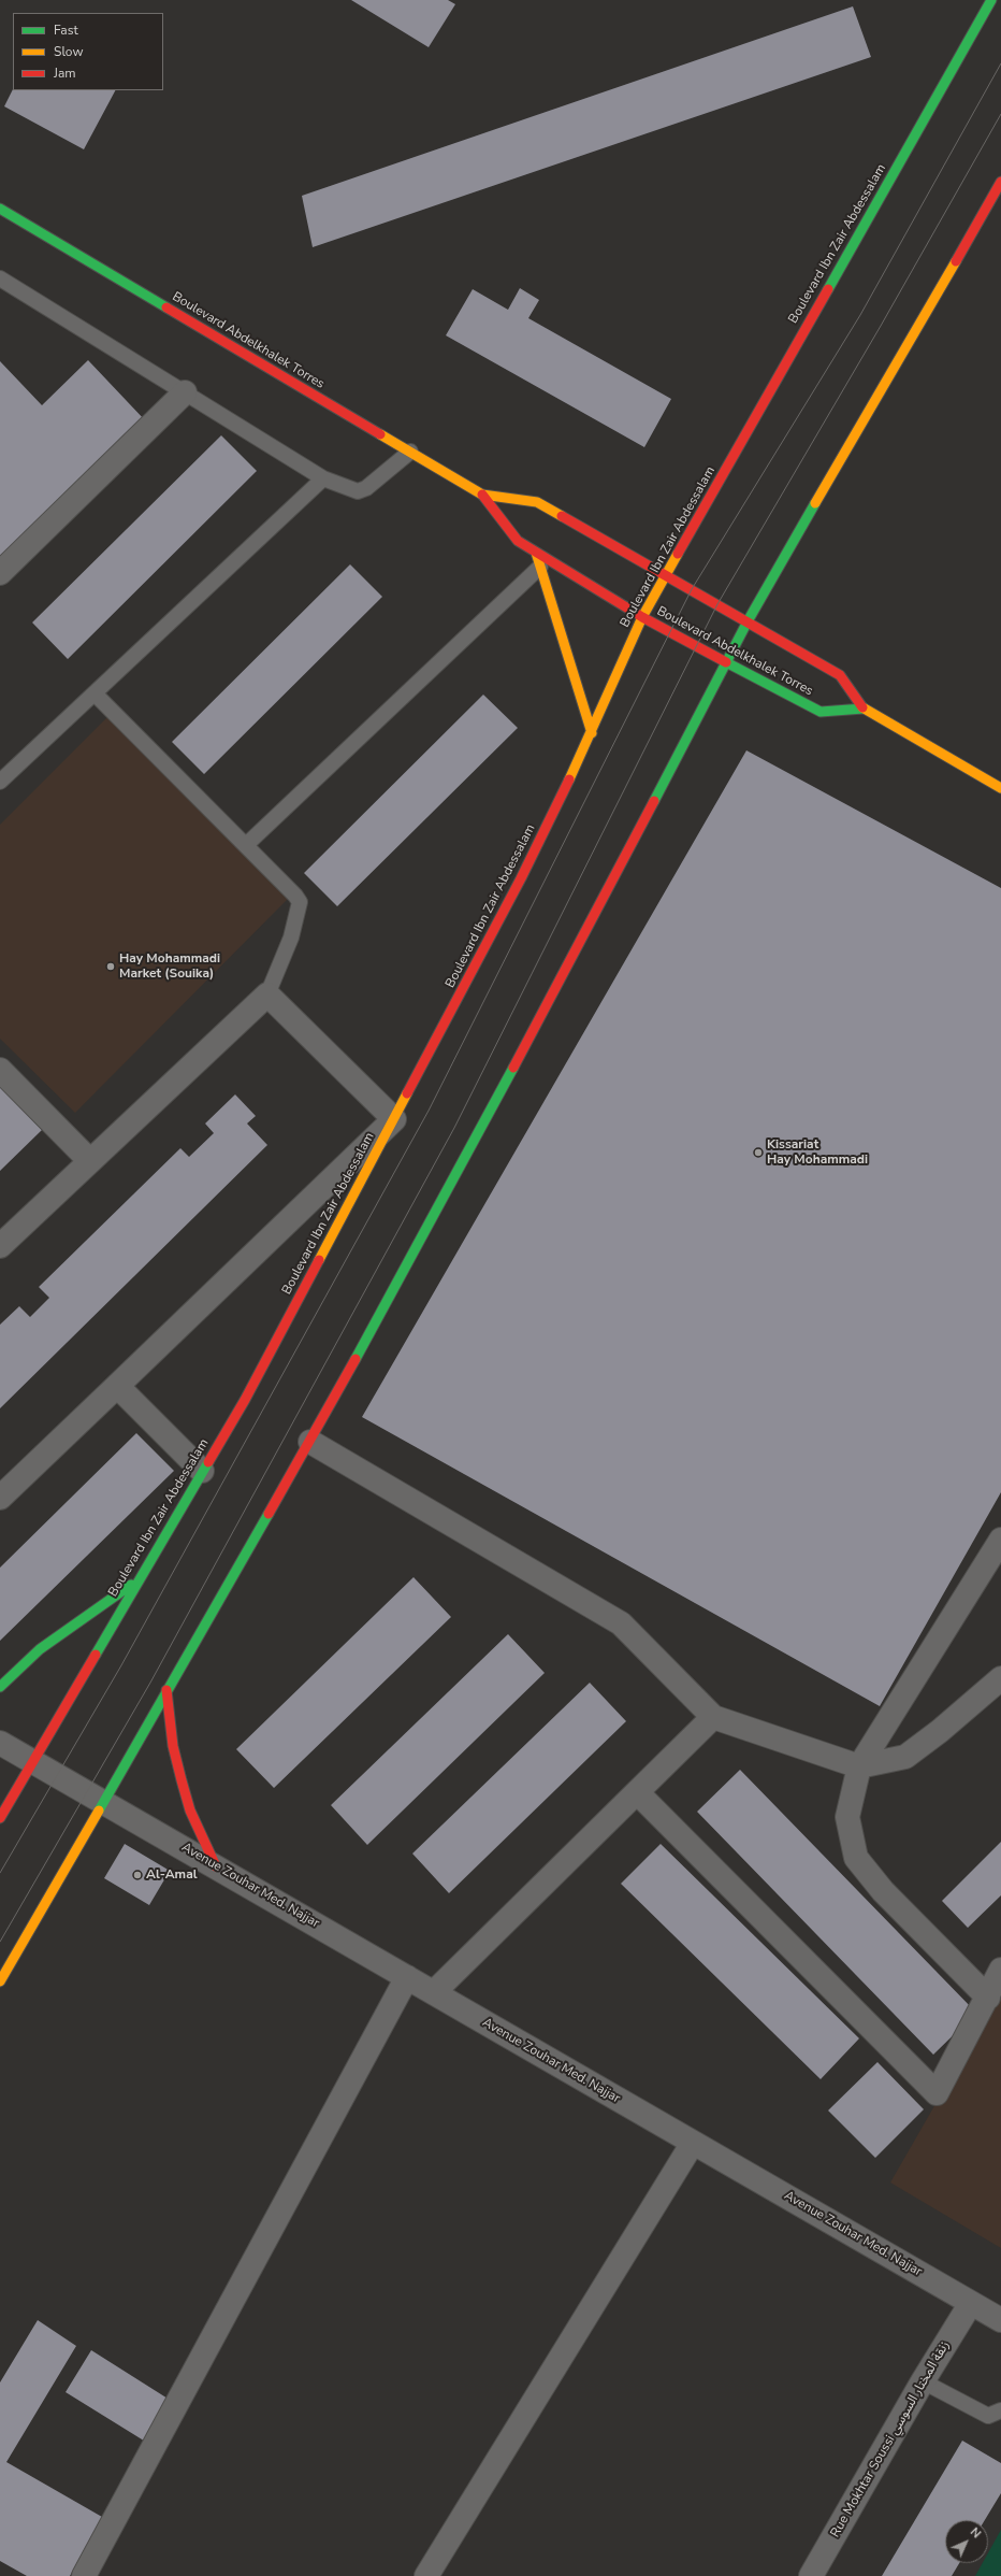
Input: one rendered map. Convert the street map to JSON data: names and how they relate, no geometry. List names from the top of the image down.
{
  "streets": {
    "street": [
      "Boulevard Ibn Zair Abdessalam",
      "Boulevard Abdelkhalek Torres",
      "Avenue Zouhar Med. Najjar",
      "Rue Mokhtar Soussi زنقة المختار السوسي"
    ]
  },
  "crossings": [
    ["Boulevard Ibn Zair Abdessalam", "Boulevard Abdelkhalek Torres"],
    ["Boulevard Ibn Zair Abdessalam", "Avenue Zouhar Med. Najjar"],
    ["Avenue Zouhar Med. Najjar", "Rue Mokhtar Soussi زنقة المختار السوسي"]
  ],
  "places": ["Hay Mohammadi Market (Souika)", "Kissariat Hay Mohammadi", "Al-Amal"],
  "legend": ["Fast", "Slow", "Jam"],
  "north": "top right"
}
